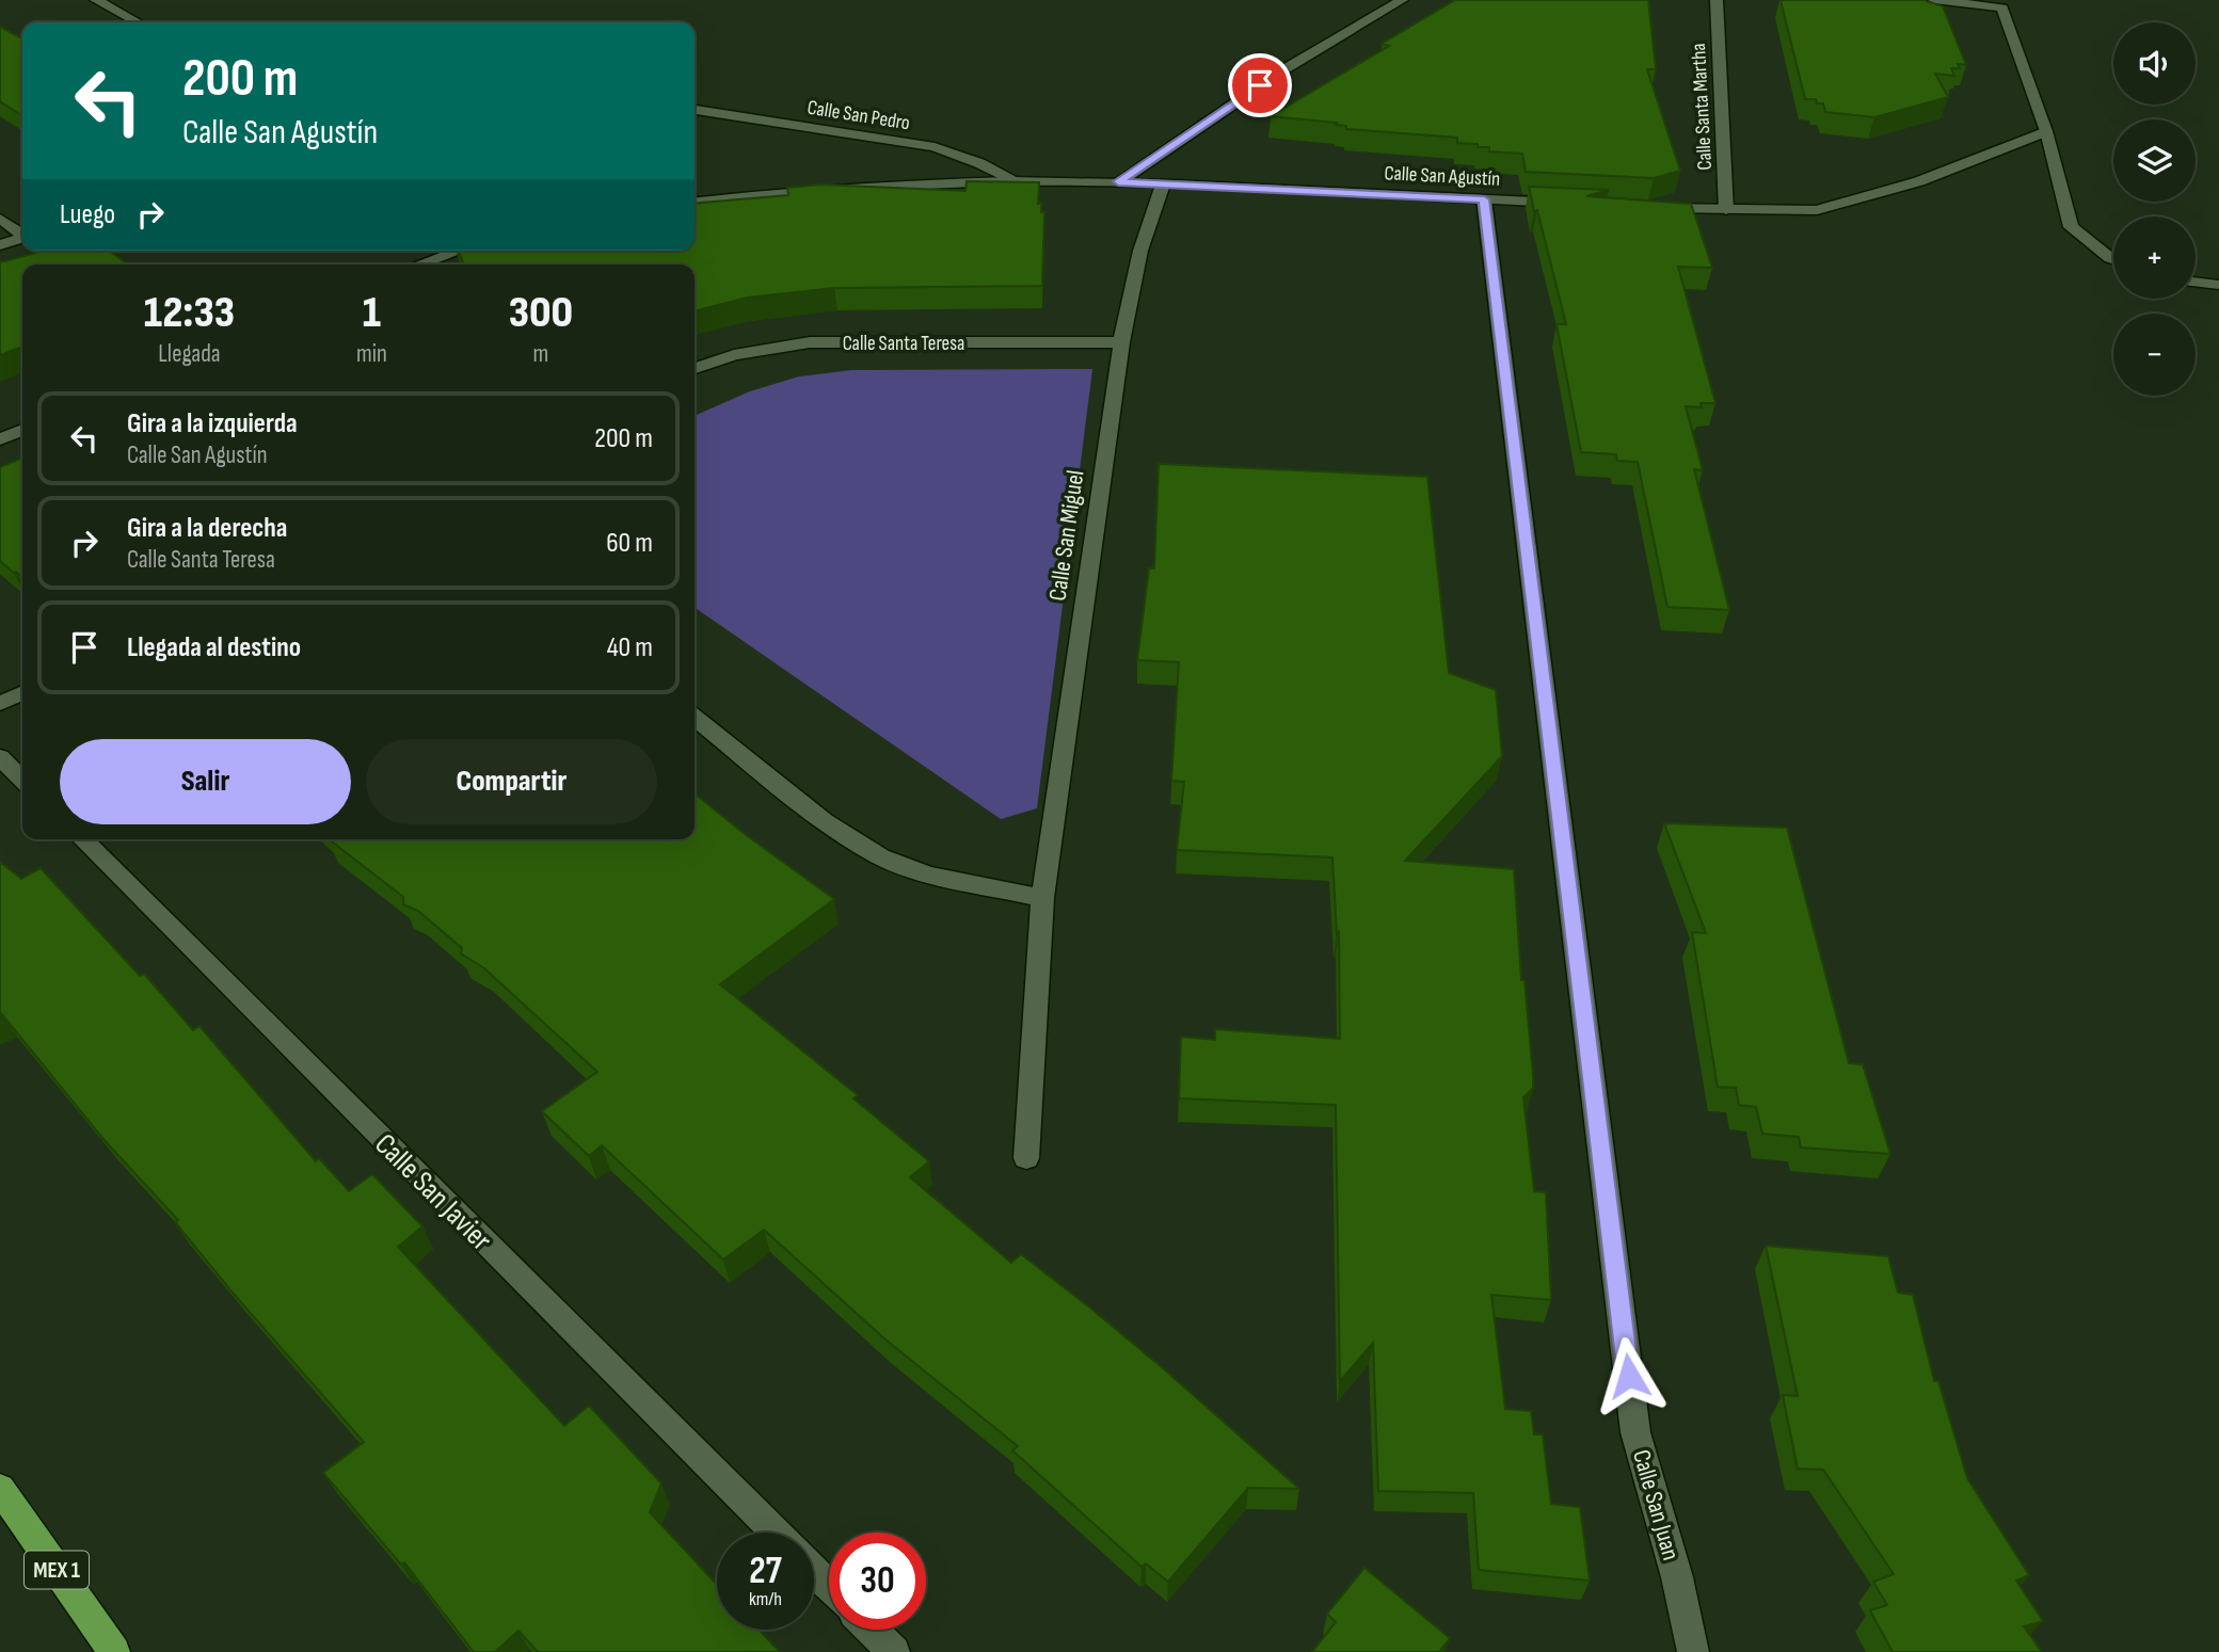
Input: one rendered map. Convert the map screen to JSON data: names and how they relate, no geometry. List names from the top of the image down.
{
  "streets": {
    "highway": ["MEX 1"],
    "street": [
      "Calle Santa Martha",
      "Calle San Pedro",
      "Calle San Agustín",
      "Calle Santa Teresa",
      "Calle San Miguel",
      "Calle San Javier",
      "Calle San Juan"
    ]
  },
  "crossings": [
    ["Calle San Pedro", "Calle San Agustín"],
    ["Calle San Agustín", "Calle San Miguel"],
    ["Calle San Agustín", "Calle San Juan"],
    ["Calle Santa Teresa", "Calle San Miguel"]
  ],
  "page": {
    "map_buttons": ["+", "−"],
    "turn": ["200 m", "Calle San Agustín"],
    "then": "Luego",
    "eta": [
      "12:33",
      "Llegada",
      "1",
      "min",
      "300",
      "m"
    ],
    "list": [
      {
        "name": "Gira a la izquierda",
        "note": "Calle San Agustín",
        "value": "200 m"
      },
      {
        "name": "Gira a la derecha",
        "note": "Calle Santa Teresa",
        "value": "60 m"
      },
      {
        "name": "Llegada al destino",
        "value": "40 m"
      }
    ],
    "buttons": ["Salir", "Compartir"],
    "speed": "27 km/h",
    "limit": "30"
  }
}
